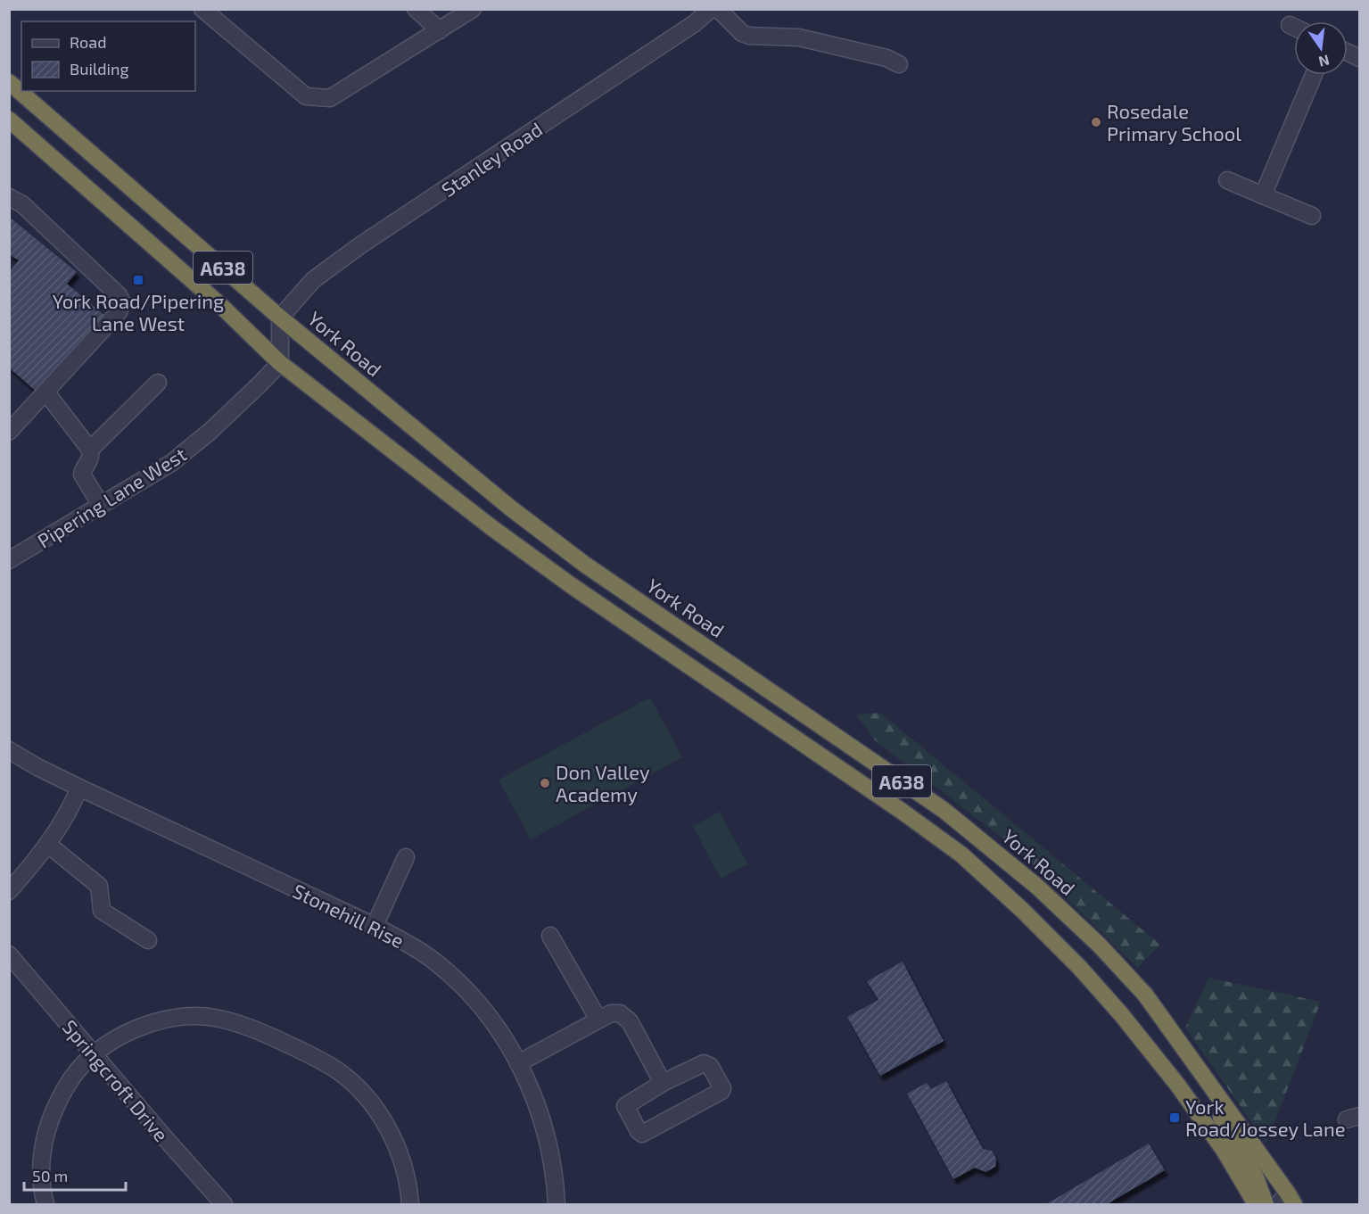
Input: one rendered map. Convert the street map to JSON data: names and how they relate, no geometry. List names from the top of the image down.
{
  "streets": {
    "highway": ["A638", "York Road"],
    "street": [
      "Stanley Road",
      "Pipering Lane West",
      "Stonehill Rise",
      "Springcroft Drive"
    ]
  },
  "crossings": [
    ["Stanley Road", "York Road"],
    ["A638", "Pipering Lane West"]
  ],
  "places": {
    "other": ["Rosedale Primary School", "Don Valley Academy"],
    "transit": ["York Road/Pipering Lane West", "York Road/Jossey Lane"]
  },
  "legend": ["Road", "Building"],
  "scale_bar": "50 m",
  "north": "bottom"
}
